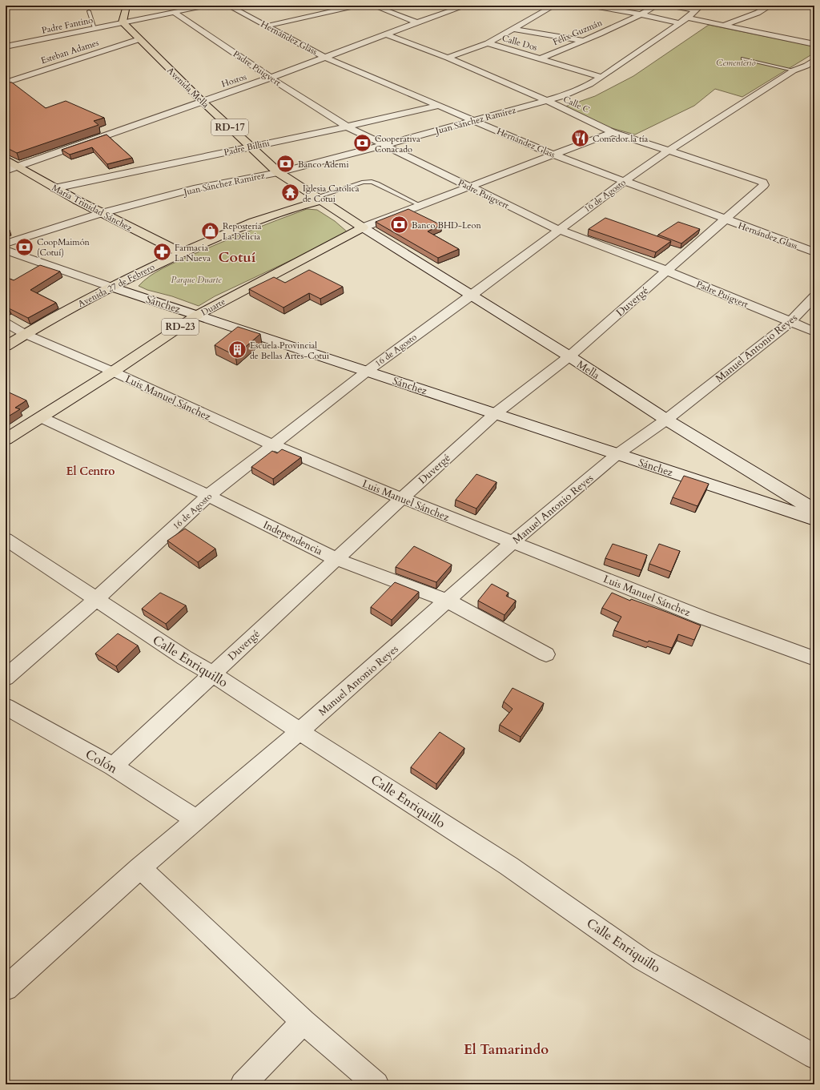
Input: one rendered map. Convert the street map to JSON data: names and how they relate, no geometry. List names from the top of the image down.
{
  "streets": {
    "main road": [
      "Avenida Mella",
      "RD-17",
      "María Trinidad Sánchez",
      "Avenida 27 de Febrero",
      "Sánchez",
      "Duarte",
      "RD-23",
      "Mella"
    ],
    "street": [
      "Padre Fantino",
      "Félix Guzmán",
      "Hernández Glass",
      "Calle Dos",
      "Esteban Adames",
      "Padre Puigvert",
      "Hostos",
      "Calle C",
      "Juan Sánchez Ramírez",
      "Padre Billini",
      "16 de Agosto",
      "Duvergé",
      "Manuel Antonio Reyes",
      "Luis Manuel Sánchez",
      "Independencia",
      "Calle Enriquillo",
      "Colón"
    ]
  },
  "crossings": [
    ["Padre Fantino", "Padre Puigvert"],
    ["Padre Fantino", "Avenida Mella"],
    ["Félix Guzmán", "Calle Dos"],
    ["Hernández Glass", "Hostos"],
    ["Hernández Glass", "Juan Sánchez Ramírez"],
    ["Hernández Glass", "Padre Billini"],
    ["Hernández Glass", "16 de Agosto"],
    ["Hernández Glass", "Duvergé"],
    ["Calle Dos", "Juan Sánchez Ramírez"],
    ["Esteban Adames", "Avenida Mella"],
    ["Padre Puigvert", "Hostos"],
    ["Padre Puigvert", "Juan Sánchez Ramírez"],
    ["Padre Puigvert", "Padre Billini"],
    ["Padre Puigvert", "16 de Agosto"],
    ["Padre Puigvert", "Duvergé"],
    ["Padre Puigvert", "Manuel Antonio Reyes"],
    ["Hostos", "Avenida Mella"],
    ["Hostos", "Calle C"],
    ["Hostos", "María Trinidad Sánchez"],
    ["Avenida Mella", "Juan Sánchez Ramírez"],
    ["Avenida Mella", "Padre Billini"],
    ["Avenida Mella", "Avenida 27 de Febrero"],
    ["Avenida Mella", "Duarte"],
    ["Avenida Mella", "Mella"],
    ["Calle C", "Juan Sánchez Ramírez"],
    ["Calle C", "16 de Agosto"],
    ["Calle C", "Duvergé"],
    ["Juan Sánchez Ramírez", "María Trinidad Sánchez"],
    ["Padre Billini", "María Trinidad Sánchez"],
    ["16 de Agosto", "Sánchez"],
    ["16 de Agosto", "Mella"],
    ["16 de Agosto", "Luis Manuel Sánchez"],
    ["16 de Agosto", "Independencia"],
    ["16 de Agosto", "Calle Enriquillo"],
    ["María Trinidad Sánchez", "Avenida 27 de Febrero"],
    ["Avenida 27 de Febrero", "Sánchez"],
    ["Avenida 27 de Febrero", "Luis Manuel Sánchez"],
    ["Duvergé", "Sánchez"],
    ["Duvergé", "Mella"],
    ["Duvergé", "Luis Manuel Sánchez"],
    ["Duvergé", "Independencia"],
    ["Duvergé", "Calle Enriquillo"],
    ["Duvergé", "Colón"],
    ["Sánchez", "Duarte"],
    ["Sánchez", "Manuel Antonio Reyes"],
    ["Duarte", "Mella"],
    ["Duarte", "Luis Manuel Sánchez"],
    ["Duarte", "Independencia"],
    ["Manuel Antonio Reyes", "Mella"],
    ["Manuel Antonio Reyes", "Luis Manuel Sánchez"],
    ["Manuel Antonio Reyes", "Independencia"],
    ["Manuel Antonio Reyes", "Calle Enriquillo"],
    ["Manuel Antonio Reyes", "Colón"]
  ],
  "districts": ["Cotuí", "El Centro", "El Tamarindo"],
  "parks": ["Cementerio", "Parque Duarte"],
  "places": {
    "restaurant": ["Comedor la tía"],
    "bank": [
      "Cooperativa Conacado",
      "Banco Ademi",
      "Banco BHD-Leon",
      "CoopMaimón (Cotuí)"
    ],
    "temple": ["Iglesia Catolica de Cotui"],
    "shop": ["Repostería La Delicia"],
    "pharmacy": ["Farmacia La Nueva"],
    "building": ["Escuela Provincial de Bellas Artes-Cotui"]
  }
}
